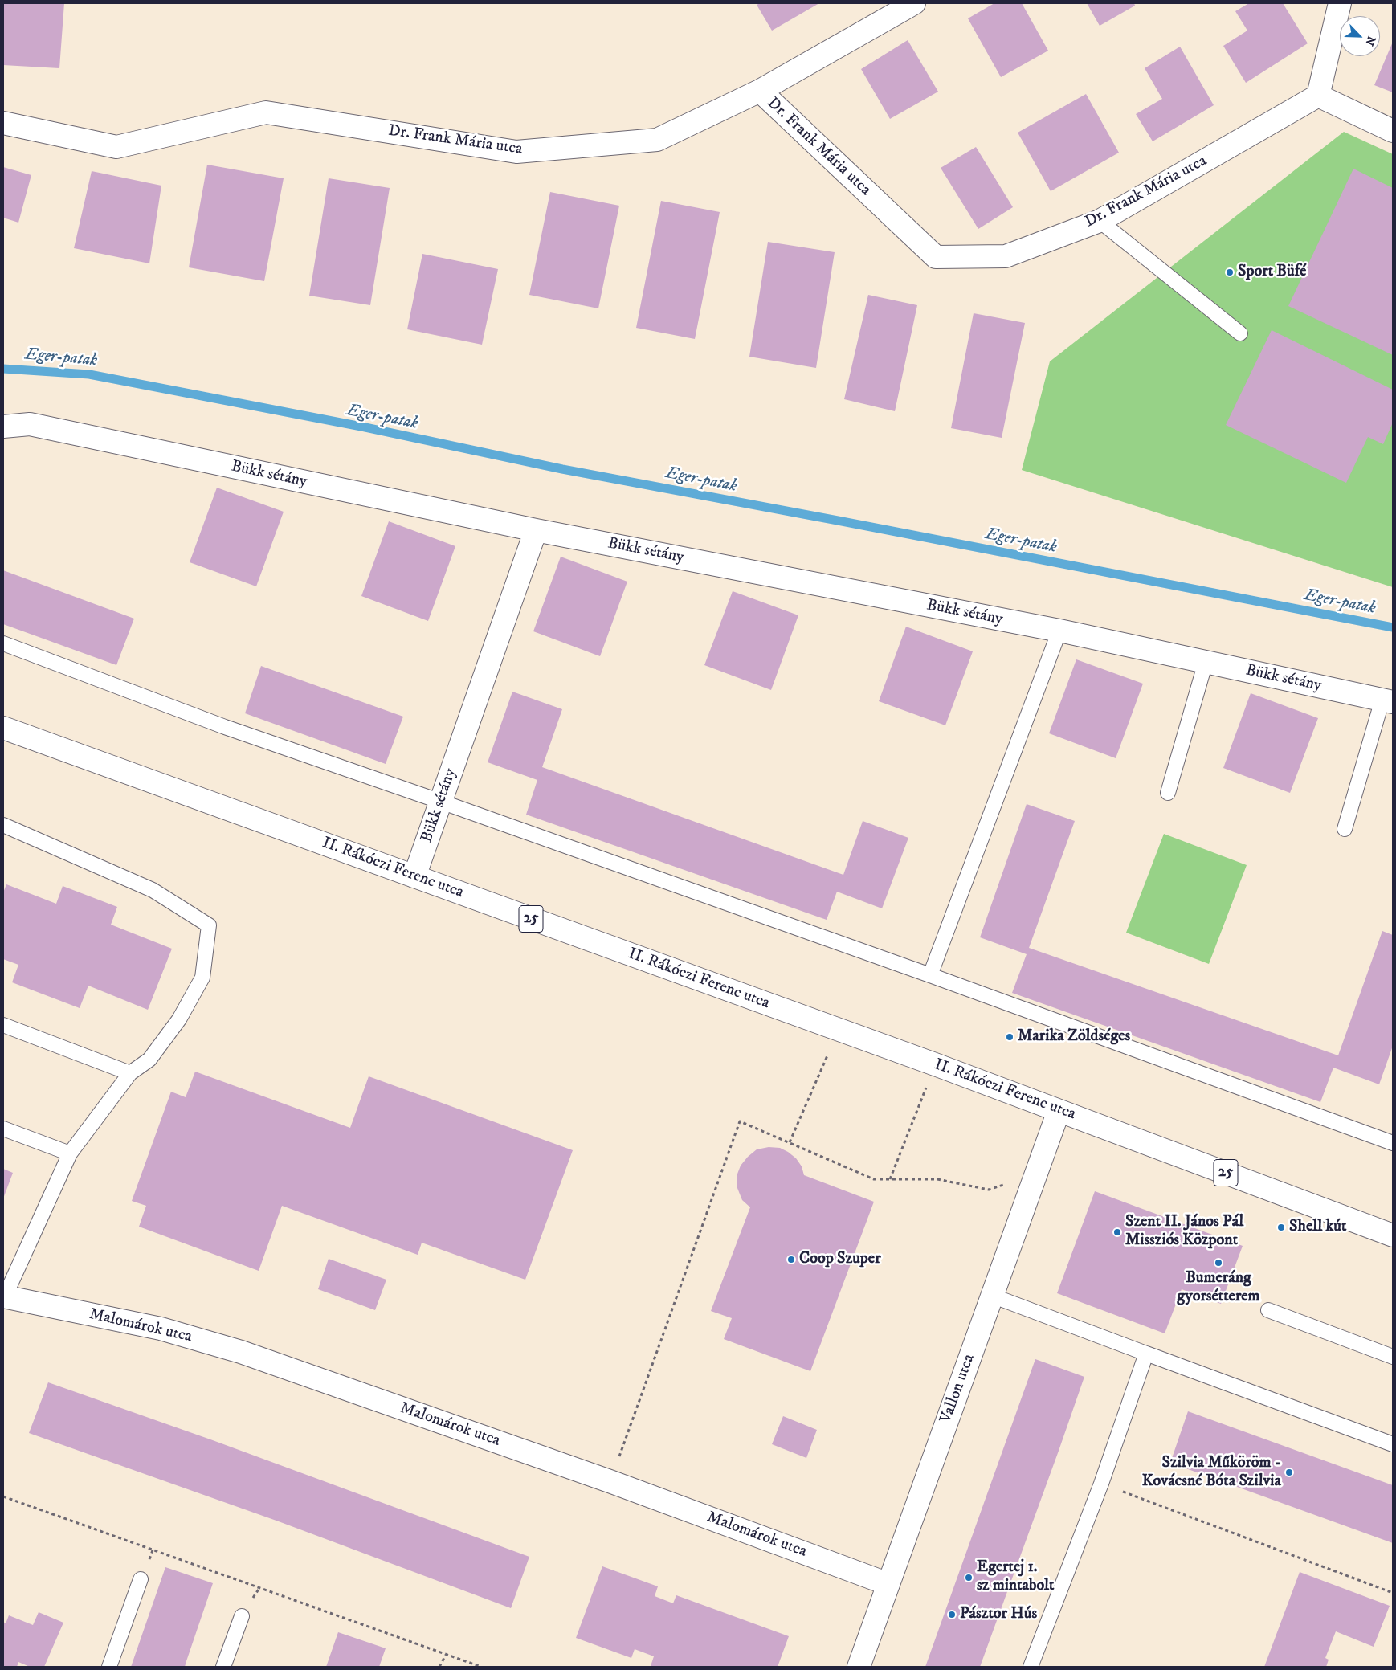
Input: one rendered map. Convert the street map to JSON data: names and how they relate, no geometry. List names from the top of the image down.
{
  "streets": {
    "street": [
      "Dr. Frank Mária utca",
      "Bükk sétány",
      "II. Rákóczi Ferenc utca",
      "25",
      "Malomárok utca",
      "Vallon utca"
    ]
  },
  "crossings": [
    ["Bükk sétány", "II. Rákóczi Ferenc utca"],
    ["II. Rákóczi Ferenc utca", "Vallon utca"],
    ["Malomárok utca", "Vallon utca"]
  ],
  "water": ["Eger-patak"],
  "places": [
    "Sport Büfé",
    "Marika Zöldséges",
    "Shell kút",
    "Szent II. János Pál Missziós Központ",
    "Coop Szuper",
    "Bumeráng gyorsétterem",
    "Szilvia Műköröm - Kovácsné Bóta Szilvia",
    "Egertej 1. sz mintabolt",
    "Pásztor Hús"
  ],
  "north": "bottom right"
}
